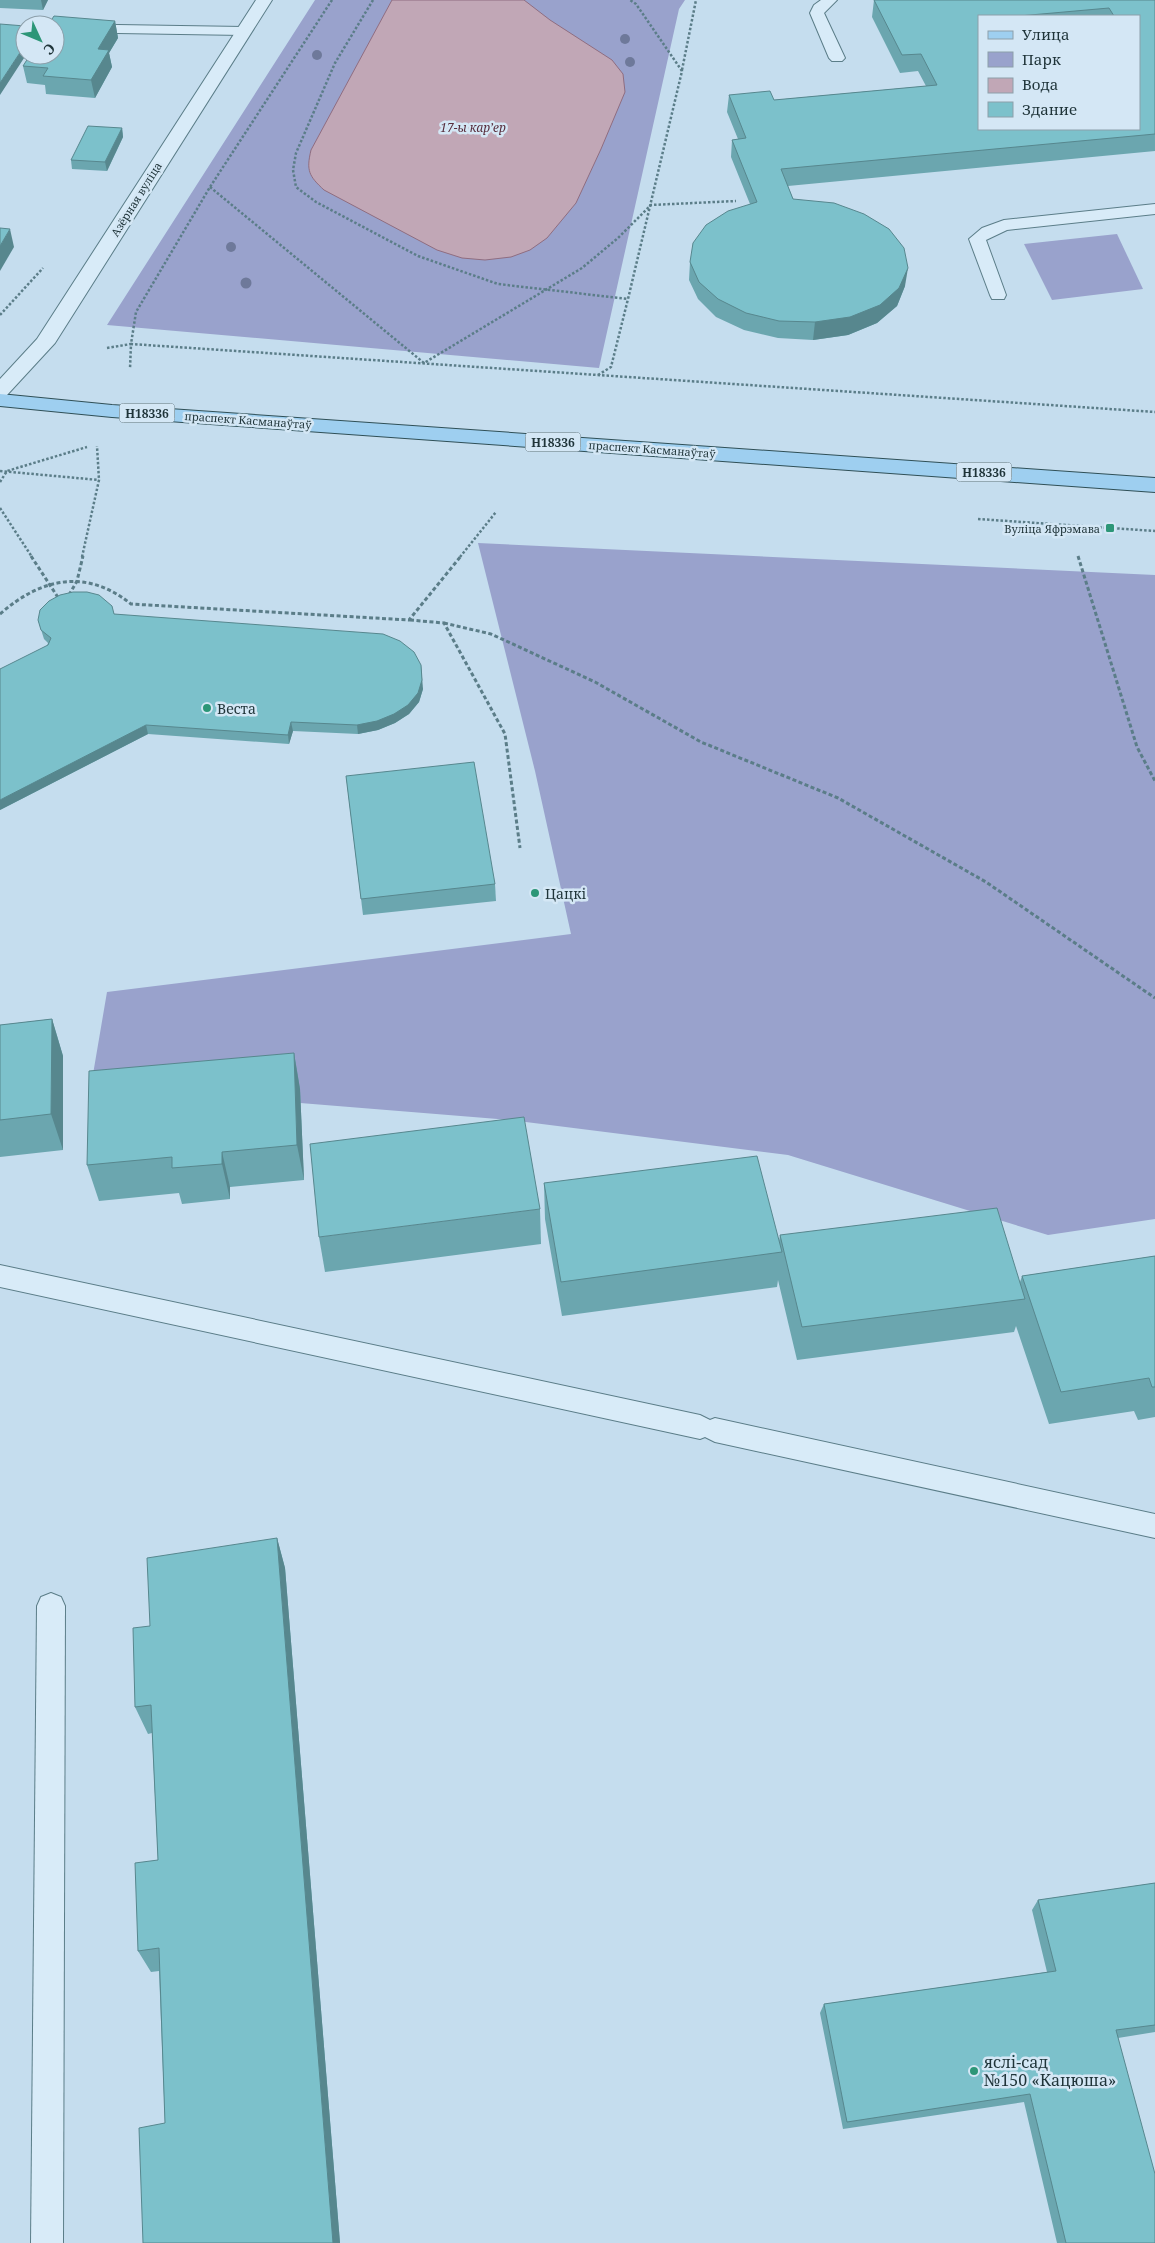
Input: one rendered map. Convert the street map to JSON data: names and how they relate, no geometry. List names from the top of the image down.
{
  "streets": {
    "main road": ["Н18336", "праспект Касманаўтаў"],
    "street": ["Азёрная вуліца"]
  },
  "water": ["17-ы кар’ер"],
  "places": {
    "transit": ["Вуліца Яфрэмава"],
    "other": ["Веста", "Цацкі", "яслі-сад №150 «Кацюша»"]
  },
  "legend": [
    "Улица",
    "Парк",
    "Вода",
    "Здание"
  ],
  "north": "bottom right"
}
